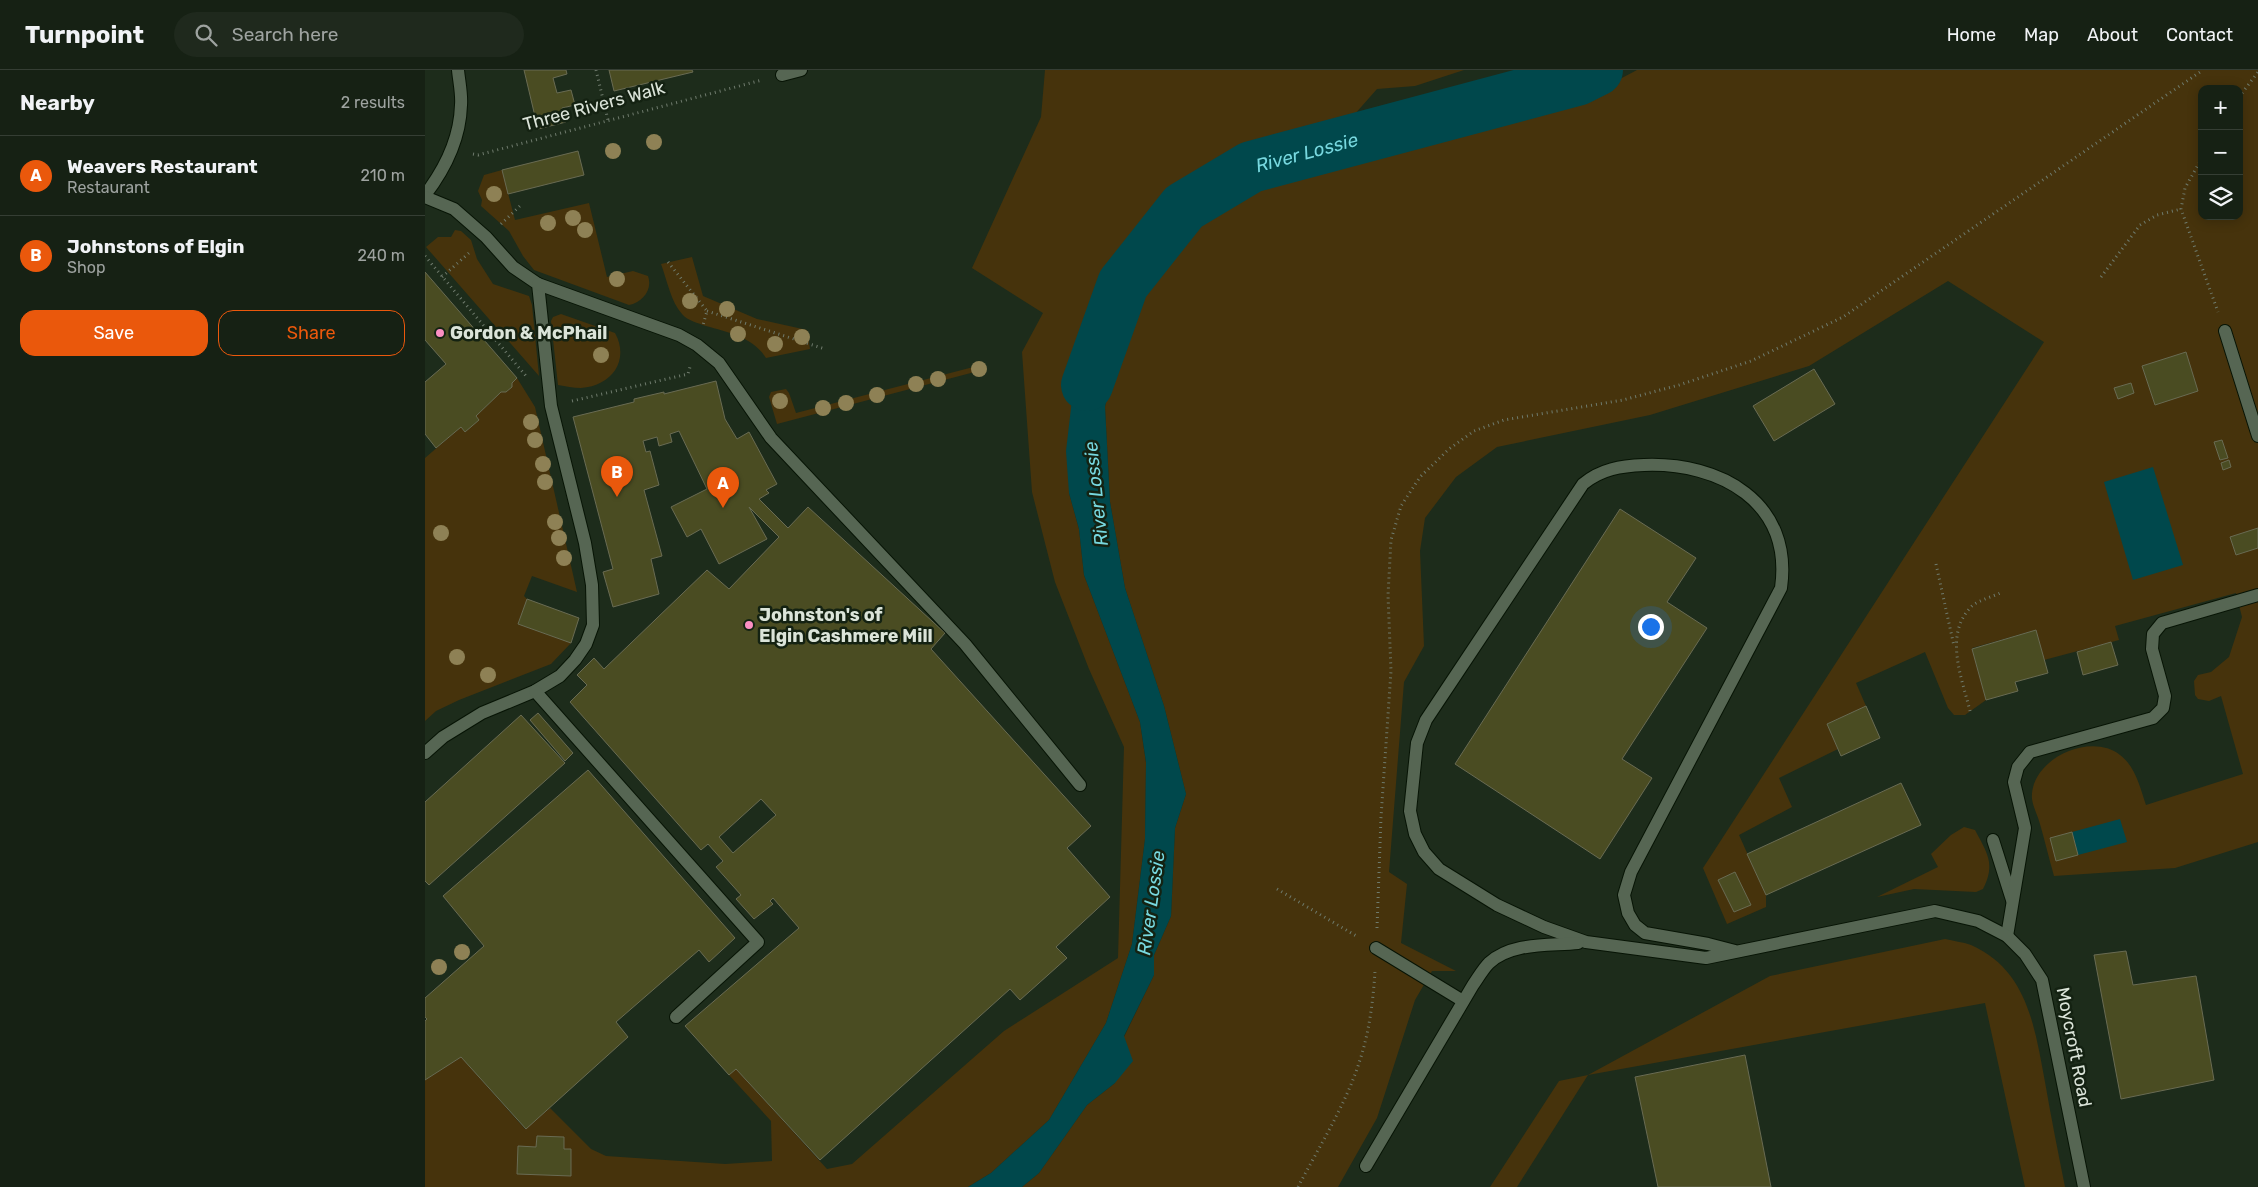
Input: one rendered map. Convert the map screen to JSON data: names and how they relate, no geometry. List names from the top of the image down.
{
  "streets": {
    "street": ["Moycroft Road"],
    "path": ["Three Rivers Walk"]
  },
  "water": ["River Lossie"],
  "places": ["Gordon & McPhail", "Johnston's of Elgin Cashmere Mill"],
  "page": {
    "header": "Turnpoint",
    "search": "Search here",
    "nav": [
      "Home",
      "Map",
      "About",
      "Contact"
    ],
    "heading": ["Nearby", "2 results"],
    "map_buttons": ["+", "−"],
    "list": [
      {
        "mark": "A",
        "name": "Weavers Restaurant",
        "note": "Restaurant",
        "value": "210 m"
      },
      {
        "mark": "B",
        "name": "Johnstons of Elgin",
        "note": "Shop",
        "value": "240 m"
      }
    ],
    "buttons": ["Save", "Share"],
    "pins": ["B", "A"]
  }
}
